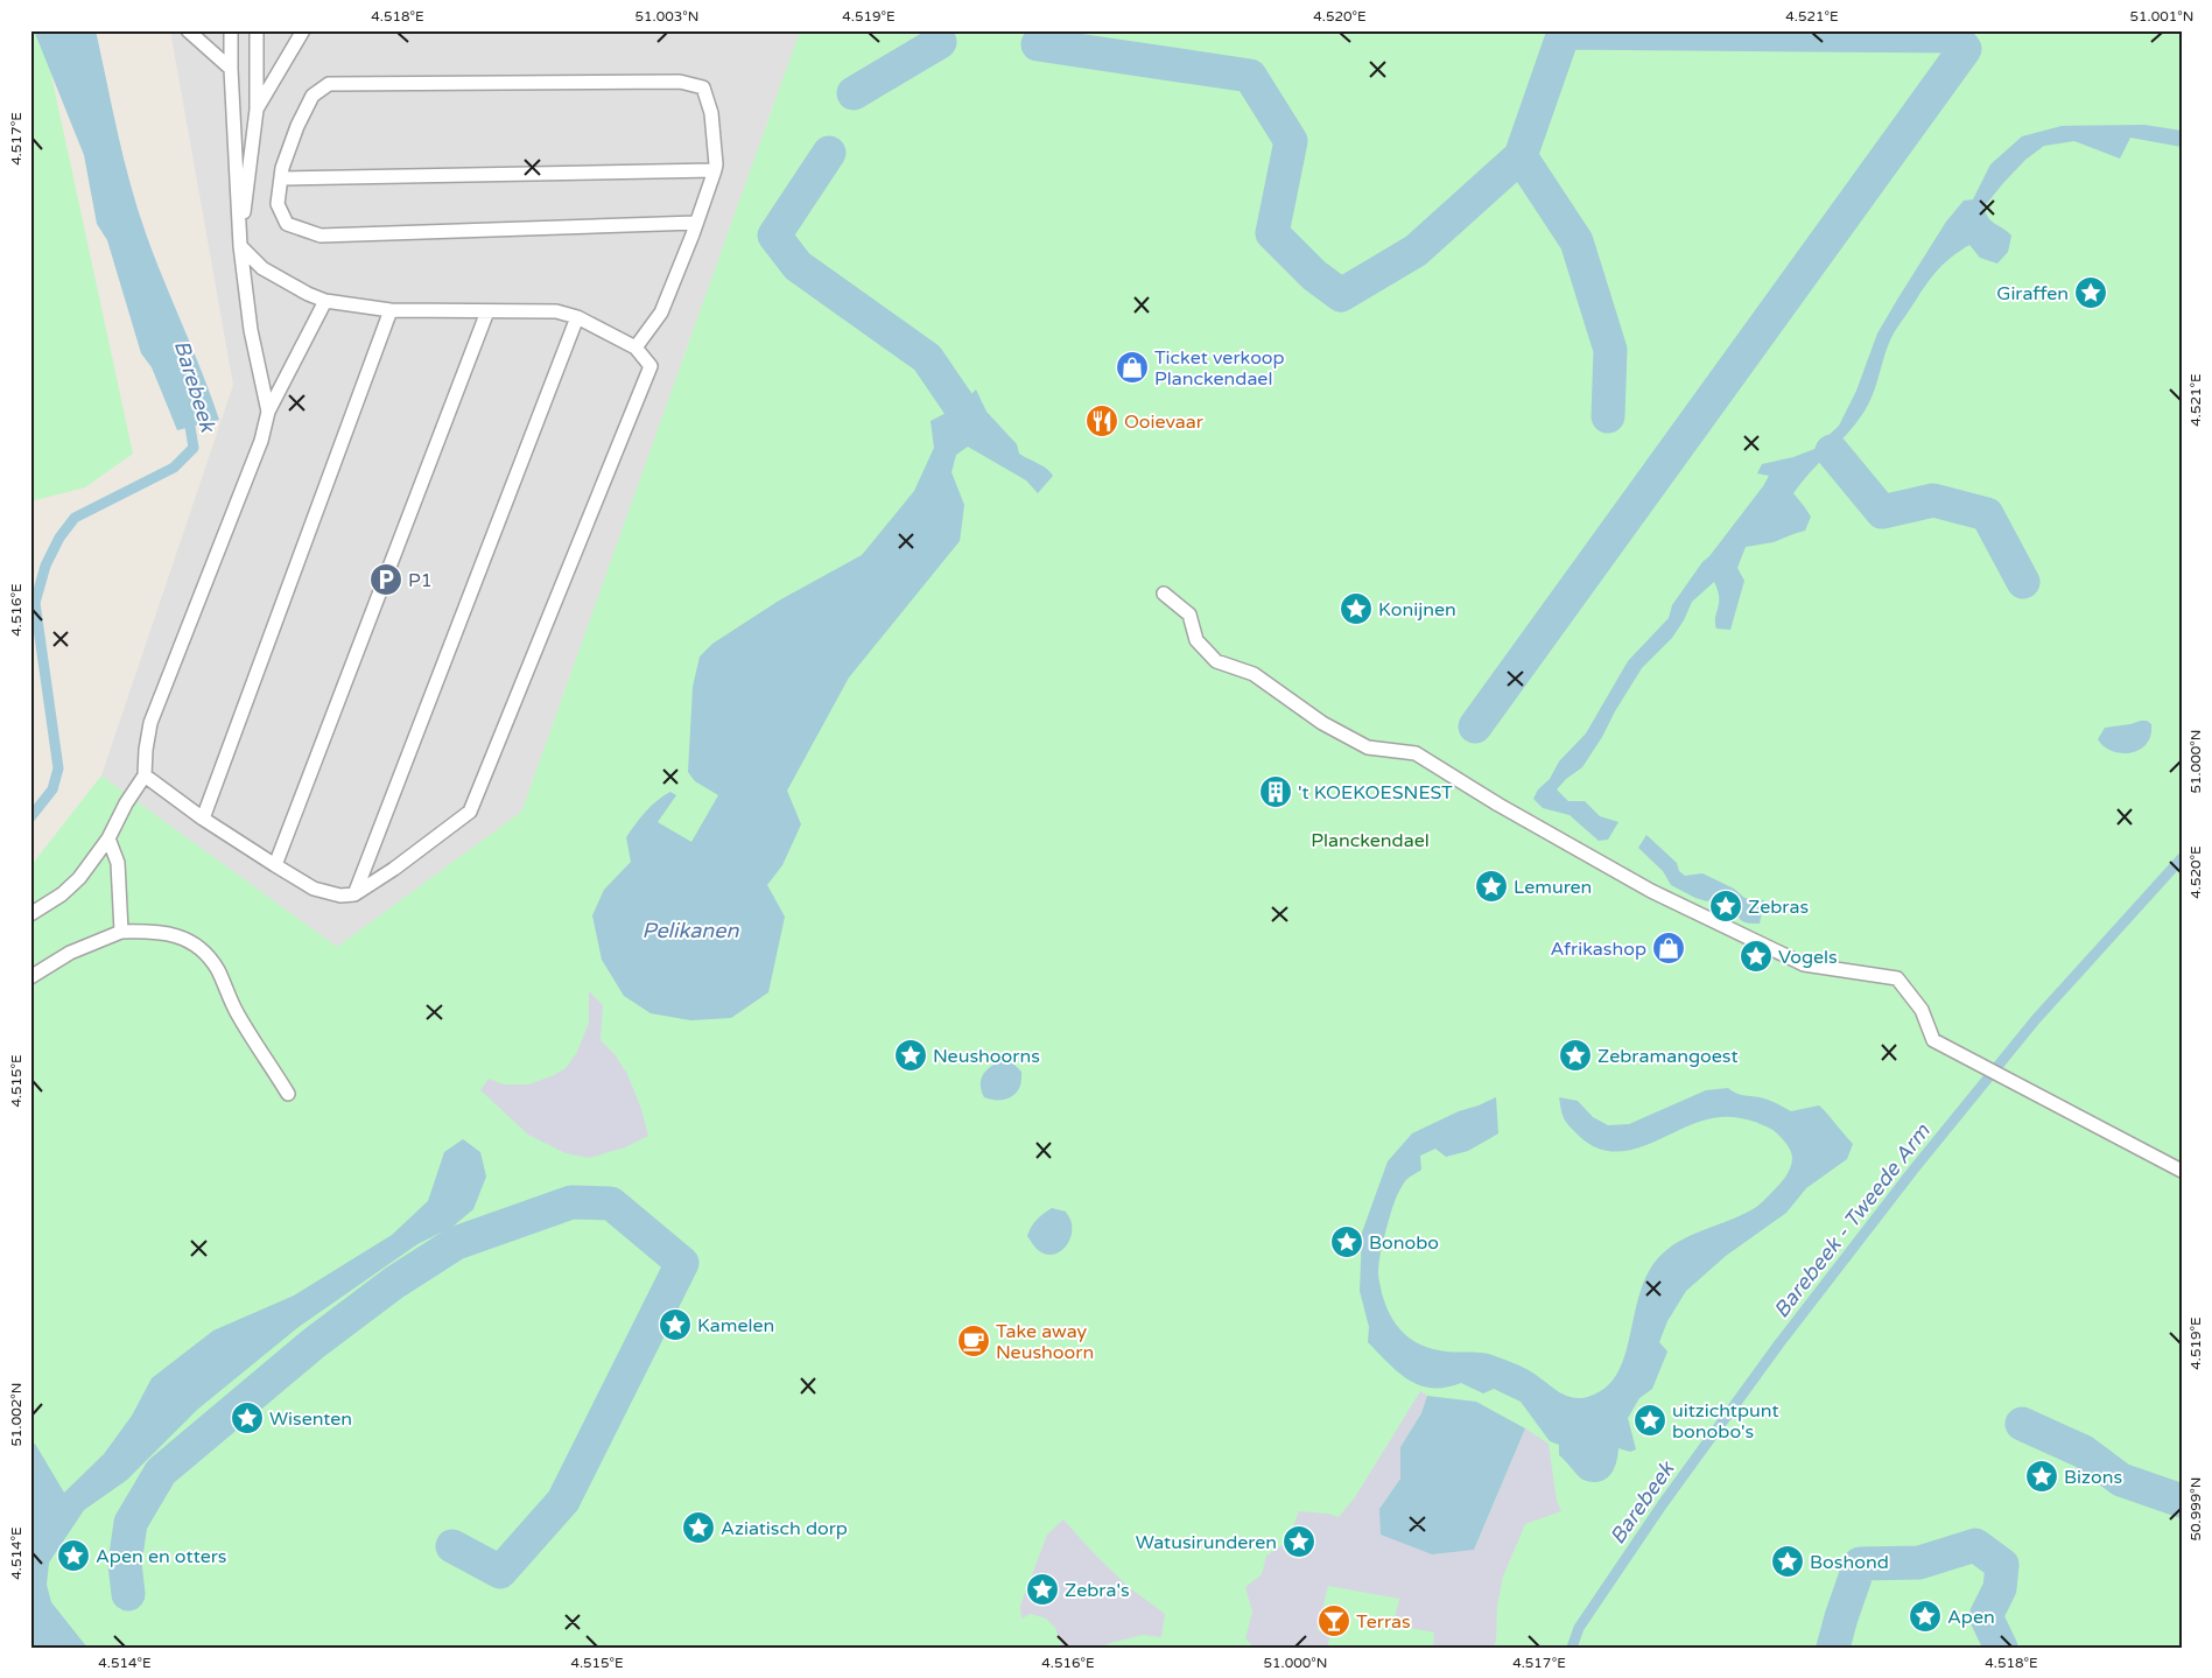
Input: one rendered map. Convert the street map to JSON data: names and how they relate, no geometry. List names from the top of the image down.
{
  "water": ["Barebeek", "Pelikanen", "Barebeek - Tweede Arm"],
  "parks": ["Planckendael"],
  "places": {
    "place": [
      "Giraffen",
      "Konijnen",
      "Lemuren",
      "Zebras",
      "Vogels",
      "Neushoorns",
      "Zebramangoest",
      "Bonobo",
      "Kamelen",
      "Wisenten",
      "uitzichtpunt bonobo's",
      "Bizons",
      "Aziatisch dorp",
      "Watusirunderen",
      "Apen en otters",
      "Boshond",
      "Zebra's",
      "Apen"
    ],
    "shop": ["Ticket verkoop Planckendael", "Afrikashop"],
    "restaurant": ["Ooievaar"],
    "parking": ["P1"],
    "building": ["'t KOEKOESNEST"],
    "cafe": ["Take away Neushoorn"],
    "bar": ["Terras"]
  },
  "coordinates": [
    "4.518°E",
    "51.003°N",
    "4.519°E",
    "4.520°E",
    "4.521°E",
    "51.001°N",
    "4.517°E",
    "4.516°E",
    "51.000°N",
    "4.515°E",
    "51.002°N",
    "50.999°N",
    "4.514°E"
  ]
}
